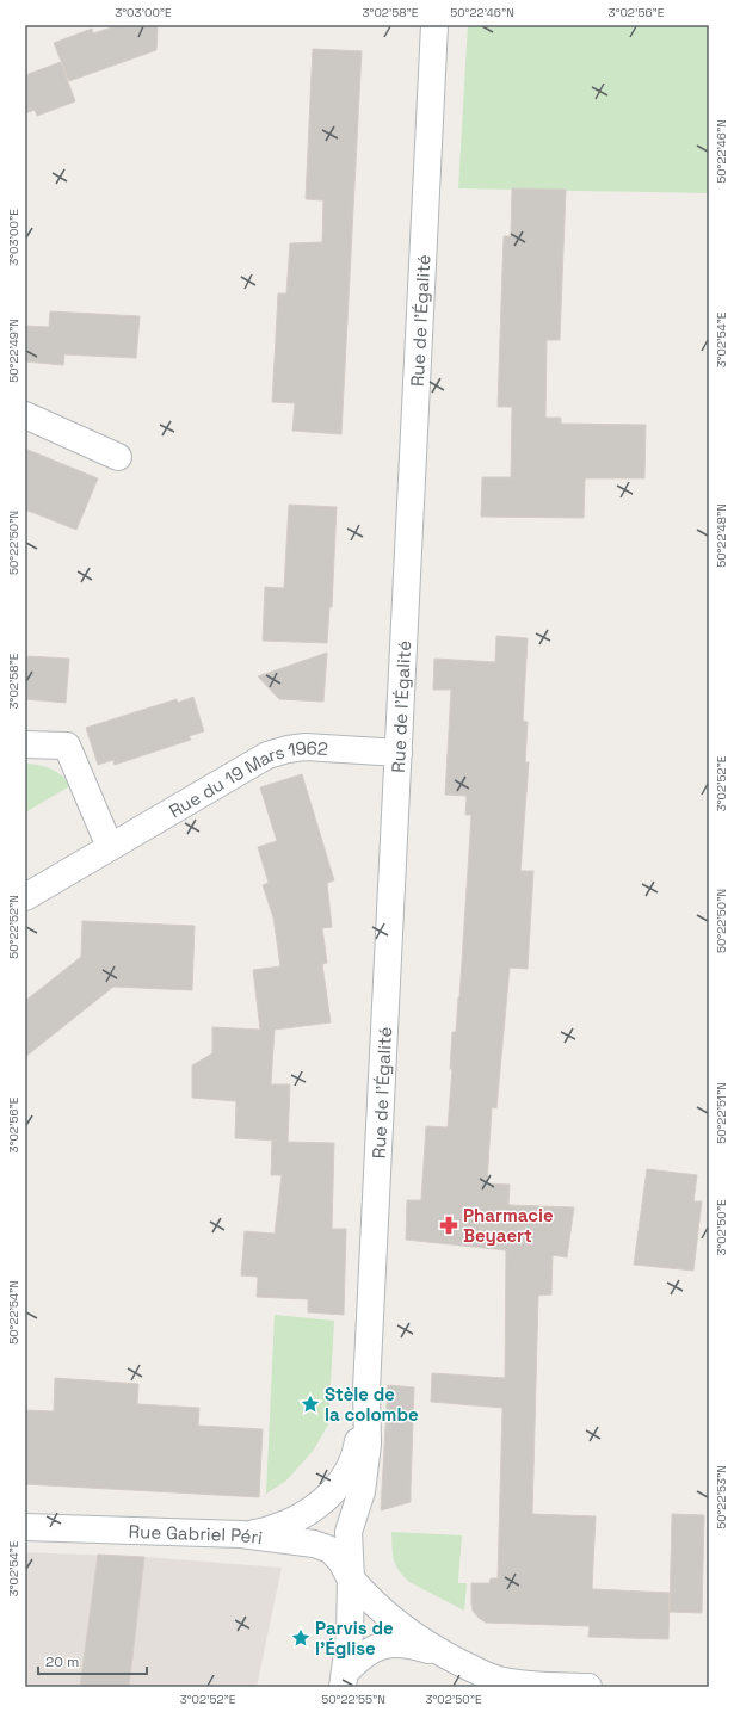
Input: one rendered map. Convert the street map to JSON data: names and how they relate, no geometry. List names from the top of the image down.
{
  "streets": {
    "street": ["Rue de l'Égalité", "Rue du 19 Mars 1962", "Rue Gabriel Péri"]
  },
  "crossings": [
    ["Rue de l'Égalité", "Rue du 19 Mars 1962"],
    ["Rue de l'Égalité", "Rue Gabriel Péri"]
  ],
  "places": {
    "pharmacy": ["Pharmacie Beyaert"],
    "place": ["Stèle de la colombe", "Parvis de l'Église"]
  },
  "scale_bar": "20 m",
  "coordinates": [
    "3°03'00\"E",
    "3°02'58\"E",
    "50°22'46\"N",
    "3°02'56\"E",
    "3°02'54\"E",
    "50°22'49\"N",
    "50°22'48\"N",
    "50°22'50\"N",
    "3°02'52\"E",
    "50°22'52\"N",
    "50°22'51\"N",
    "3°02'50\"E",
    "50°22'54\"N",
    "50°22'53\"N",
    "50°22'55\"N"
  ]
}
